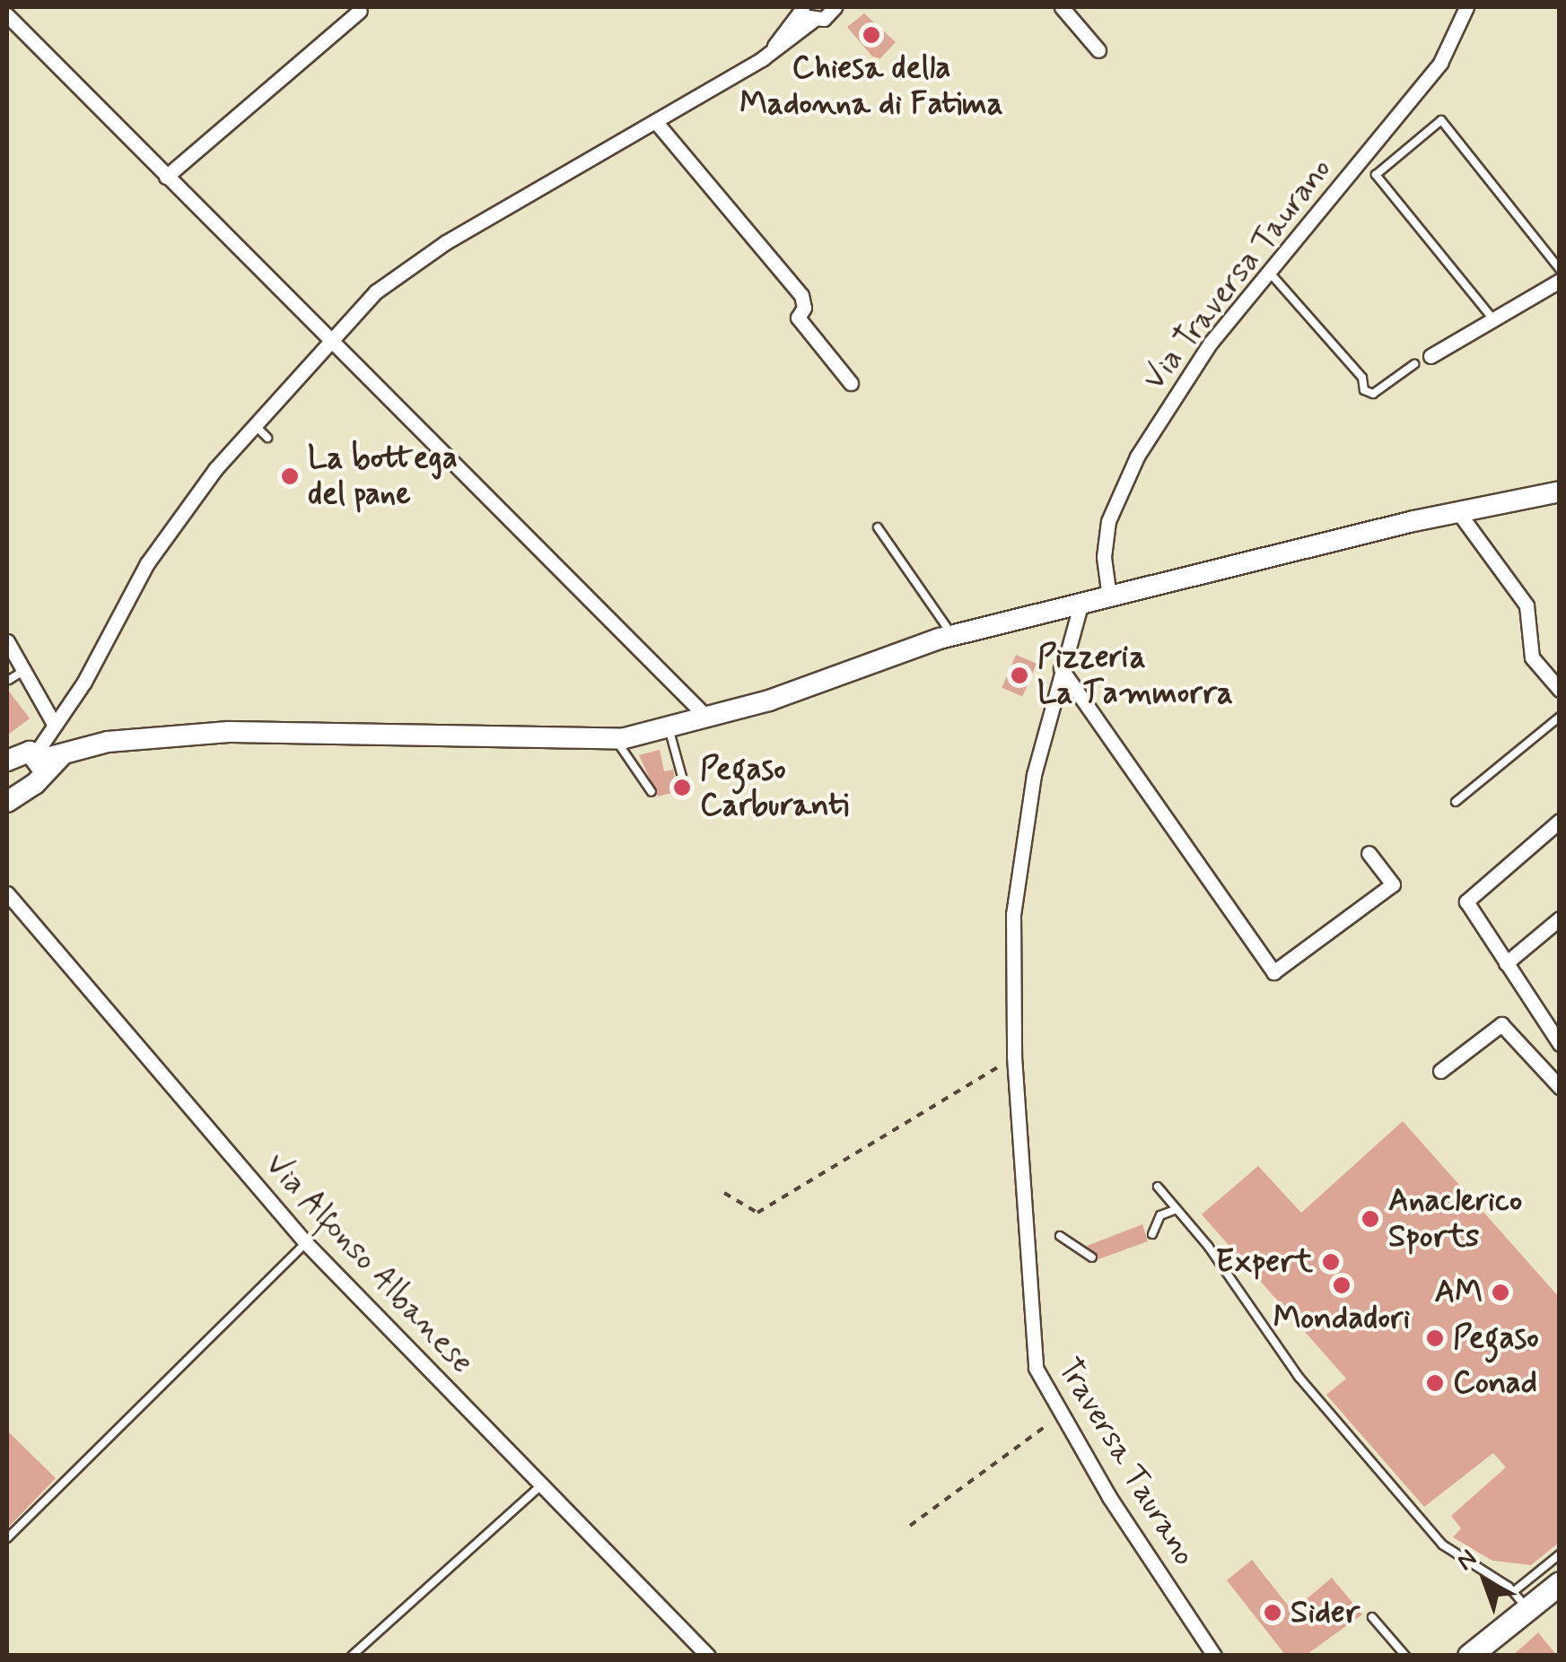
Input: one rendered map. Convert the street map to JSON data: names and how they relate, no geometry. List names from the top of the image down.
{
  "streets": {
    "street": ["Via Traversa Taurano", "Via Alfonso Albanese", "Traversa Taurano"]
  },
  "places": [
    "Chiesa della Madonna di Fatima",
    "La bottega del pane",
    "Pizzeria La Tammorra",
    "Pegaso Carburanti",
    "Anaclerico Sports",
    "Expert",
    "Mondadori",
    "AM",
    "Pegaso",
    "Conad",
    "Sider"
  ],
  "north": "top left"
}
